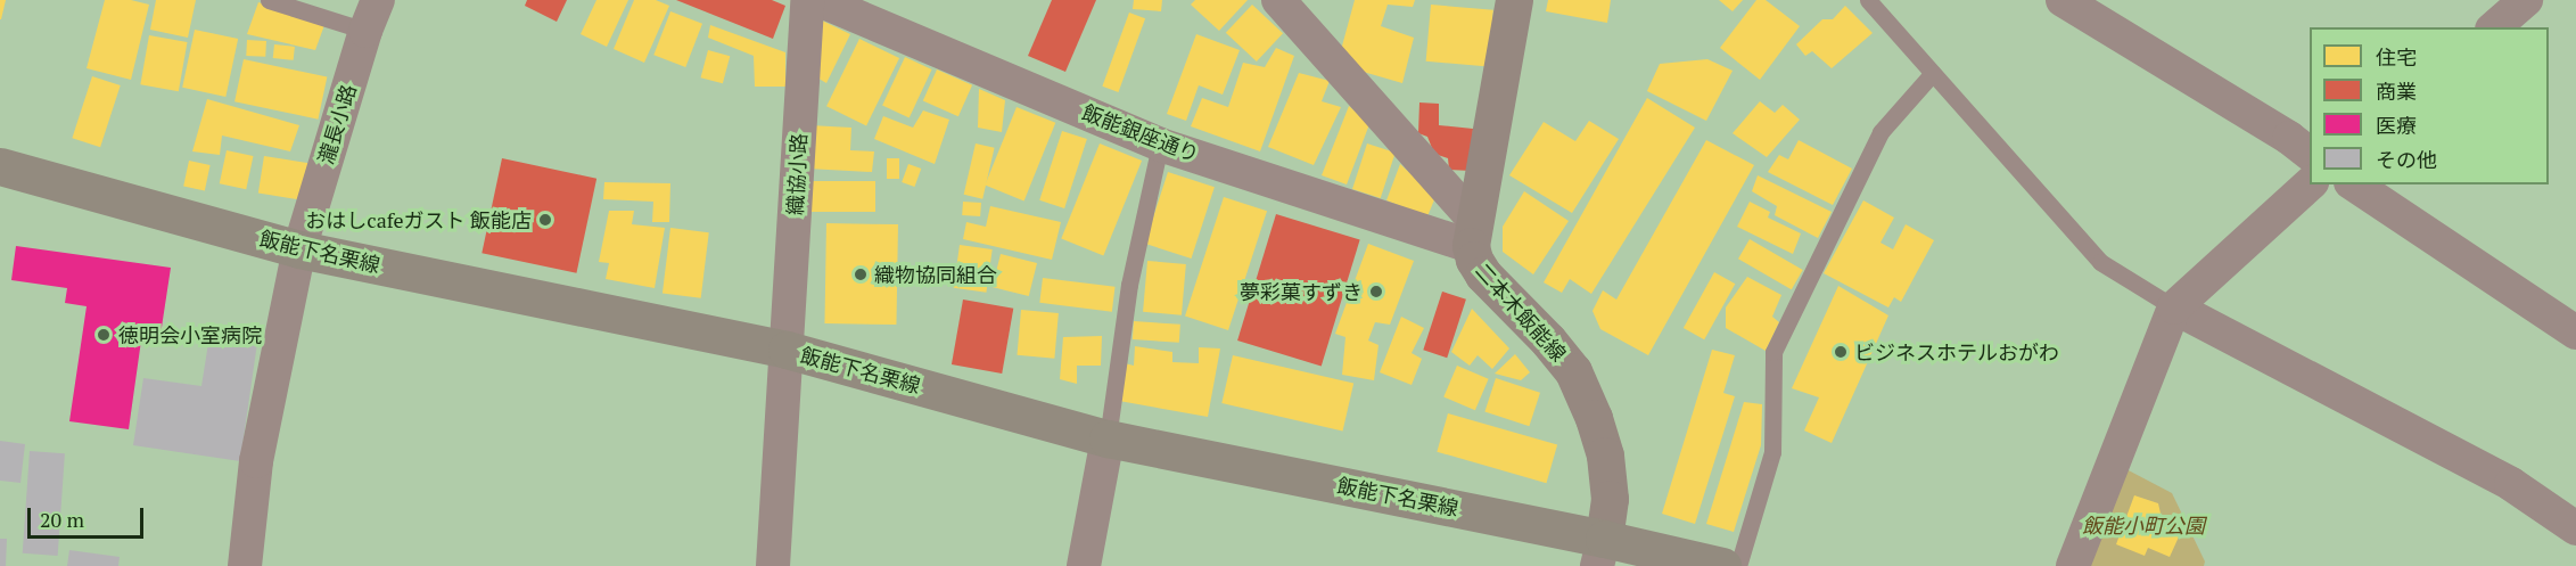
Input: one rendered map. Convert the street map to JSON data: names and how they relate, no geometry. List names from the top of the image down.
{
  "streets": {
    "main road": ["飯能下名栗線", "二本木飯能線"],
    "street": ["瀧長小路", "飯能銀座通り", "織協小路"]
  },
  "crossings": [
    ["瀧長小路", "飯能下名栗線"],
    ["飯能銀座通り", "二本木飯能線"],
    ["織協小路", "飯能下名栗線"],
    ["飯能下名栗線", "二本木飯能線"]
  ],
  "parks": ["飯能小町公園"],
  "places": [
    "おはしcafeガスト 飯能店",
    "織物協同組合",
    "夢彩菓すずき",
    "徳明会小室病院",
    "ビジネスホテルおがわ"
  ],
  "legend": [
    "住宅",
    "商業",
    "医療",
    "その他"
  ],
  "scale_bar": "20 m"
}
